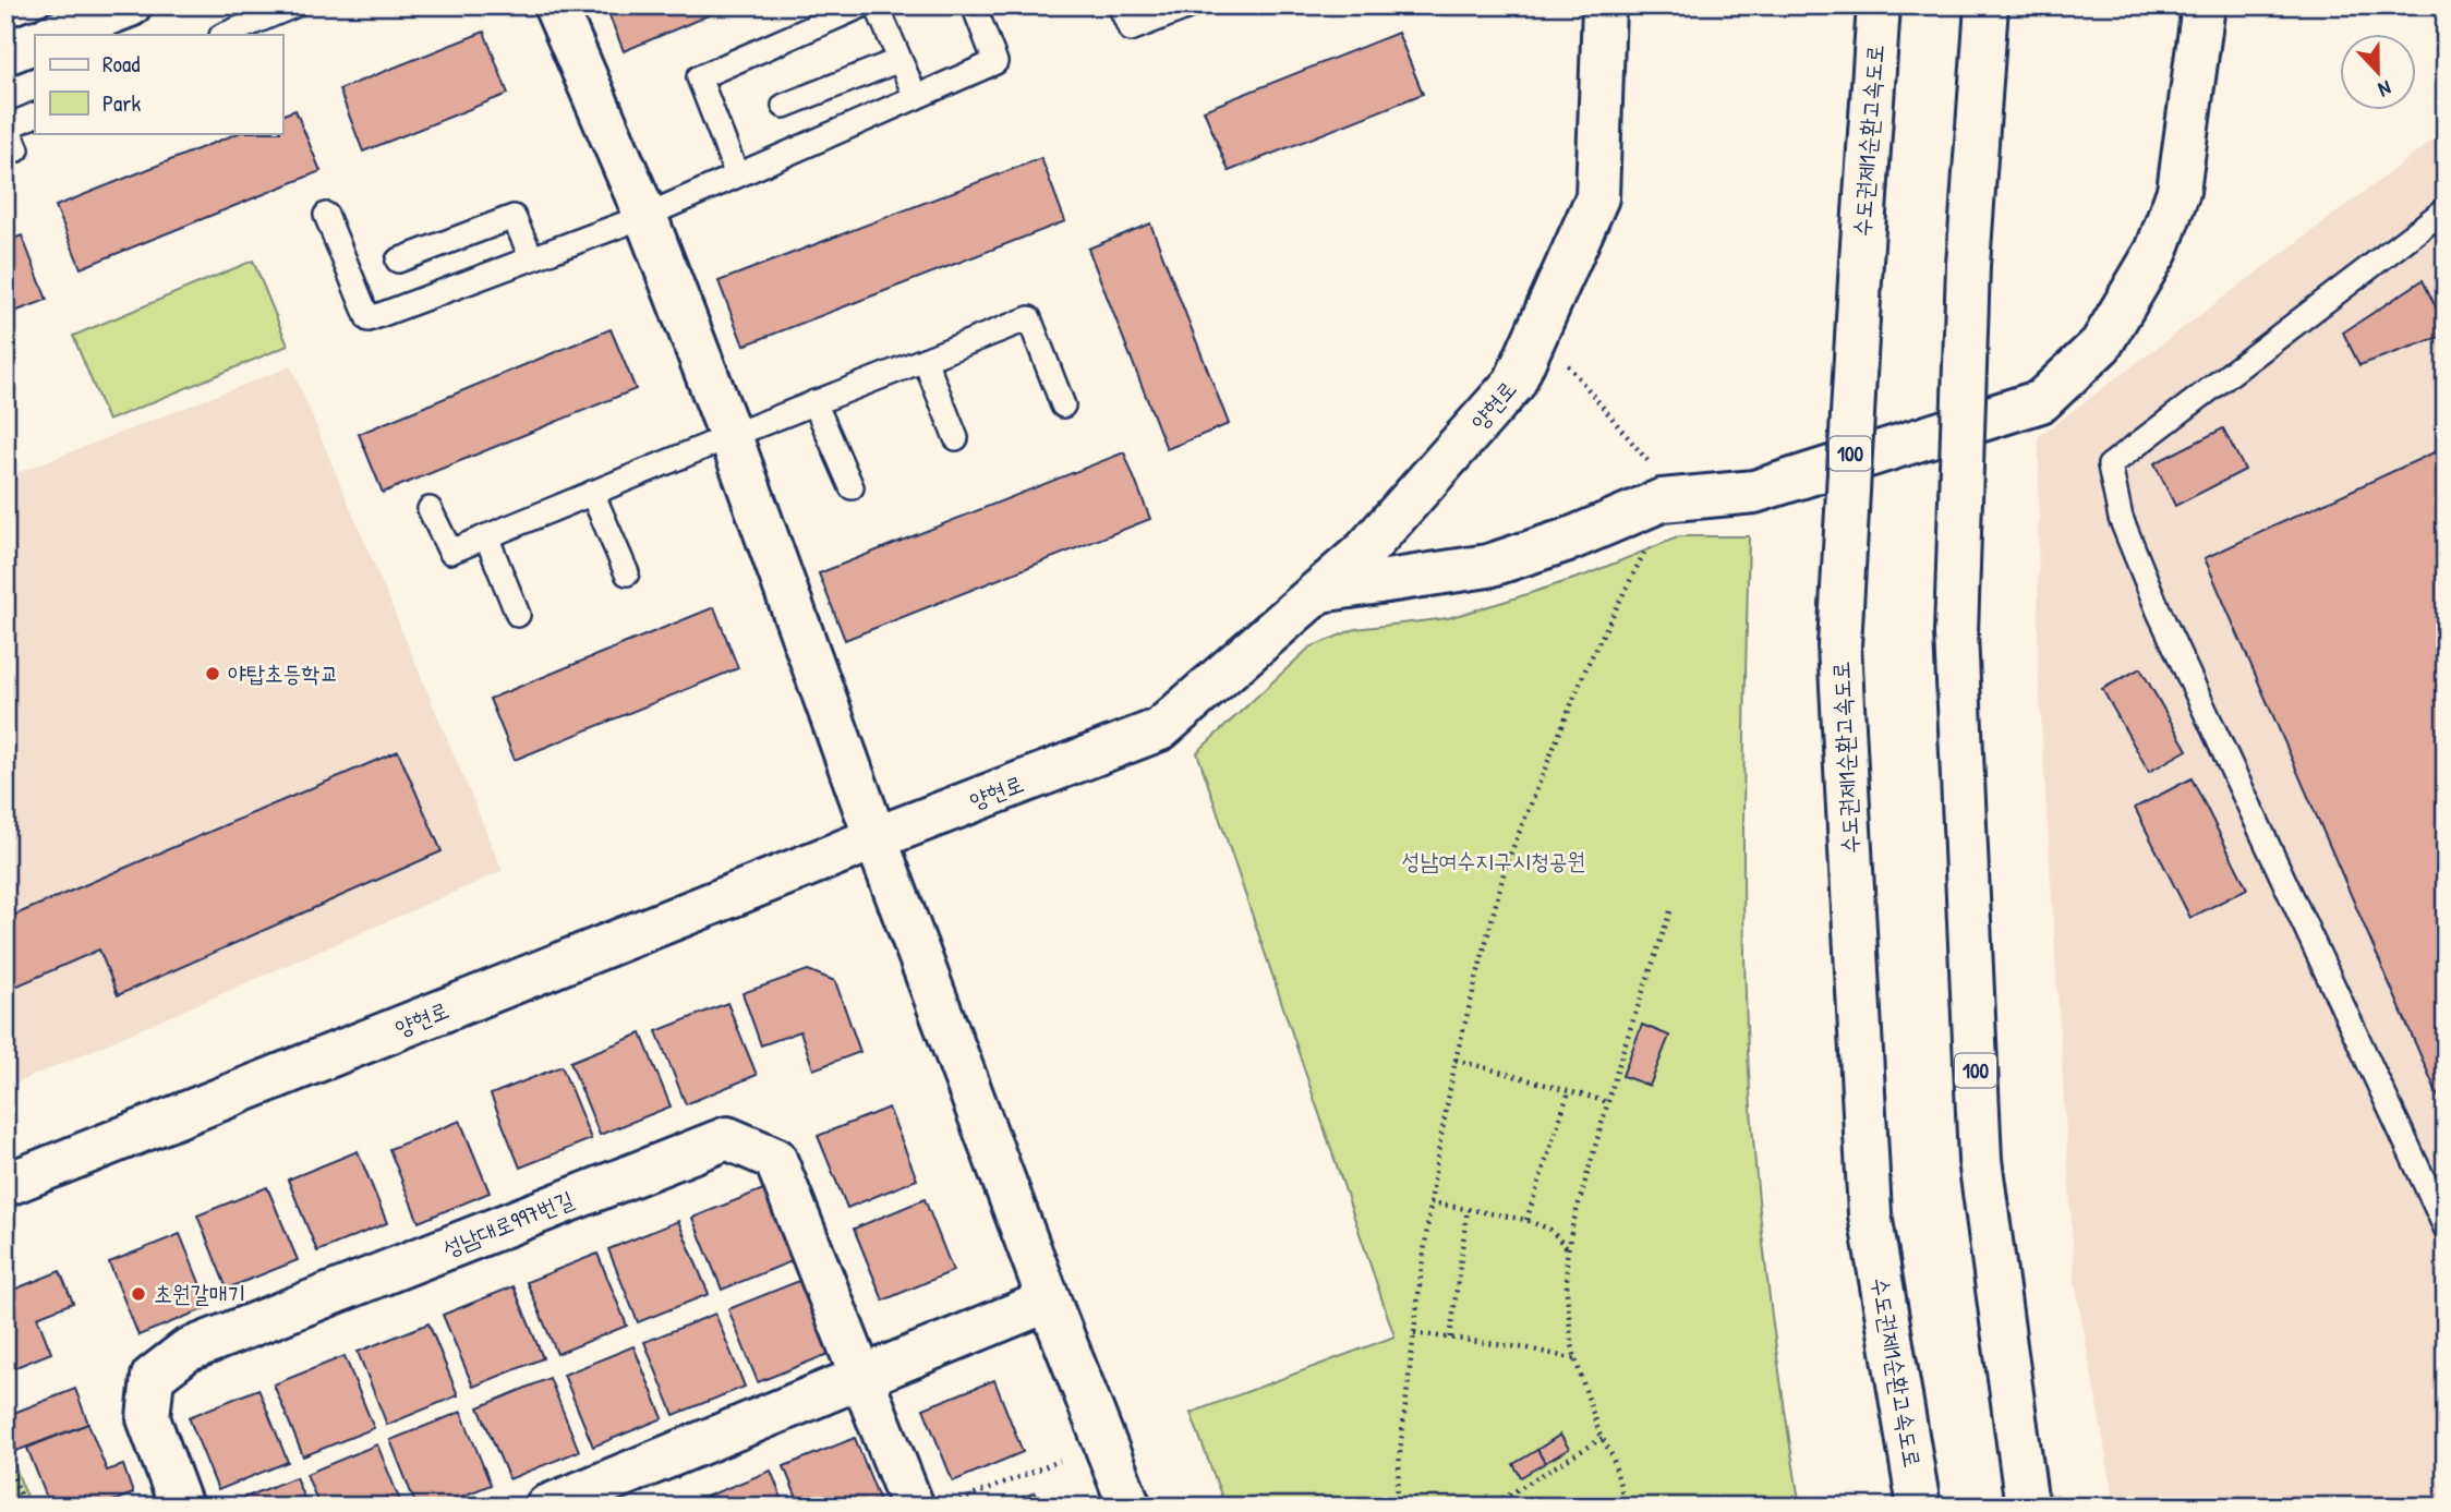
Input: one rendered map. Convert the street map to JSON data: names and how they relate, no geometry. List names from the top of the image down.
{
  "streets": {
    "main road": [
      "수도권제1순환고속도로",
      "양현로",
      "100",
      "성남대로997번길"
    ]
  },
  "parks": ["성남여수지구시청공원"],
  "places": ["야탑초등학교", "초원갈매기"],
  "legend": ["Road", "Park"],
  "north": "bottom"
}
